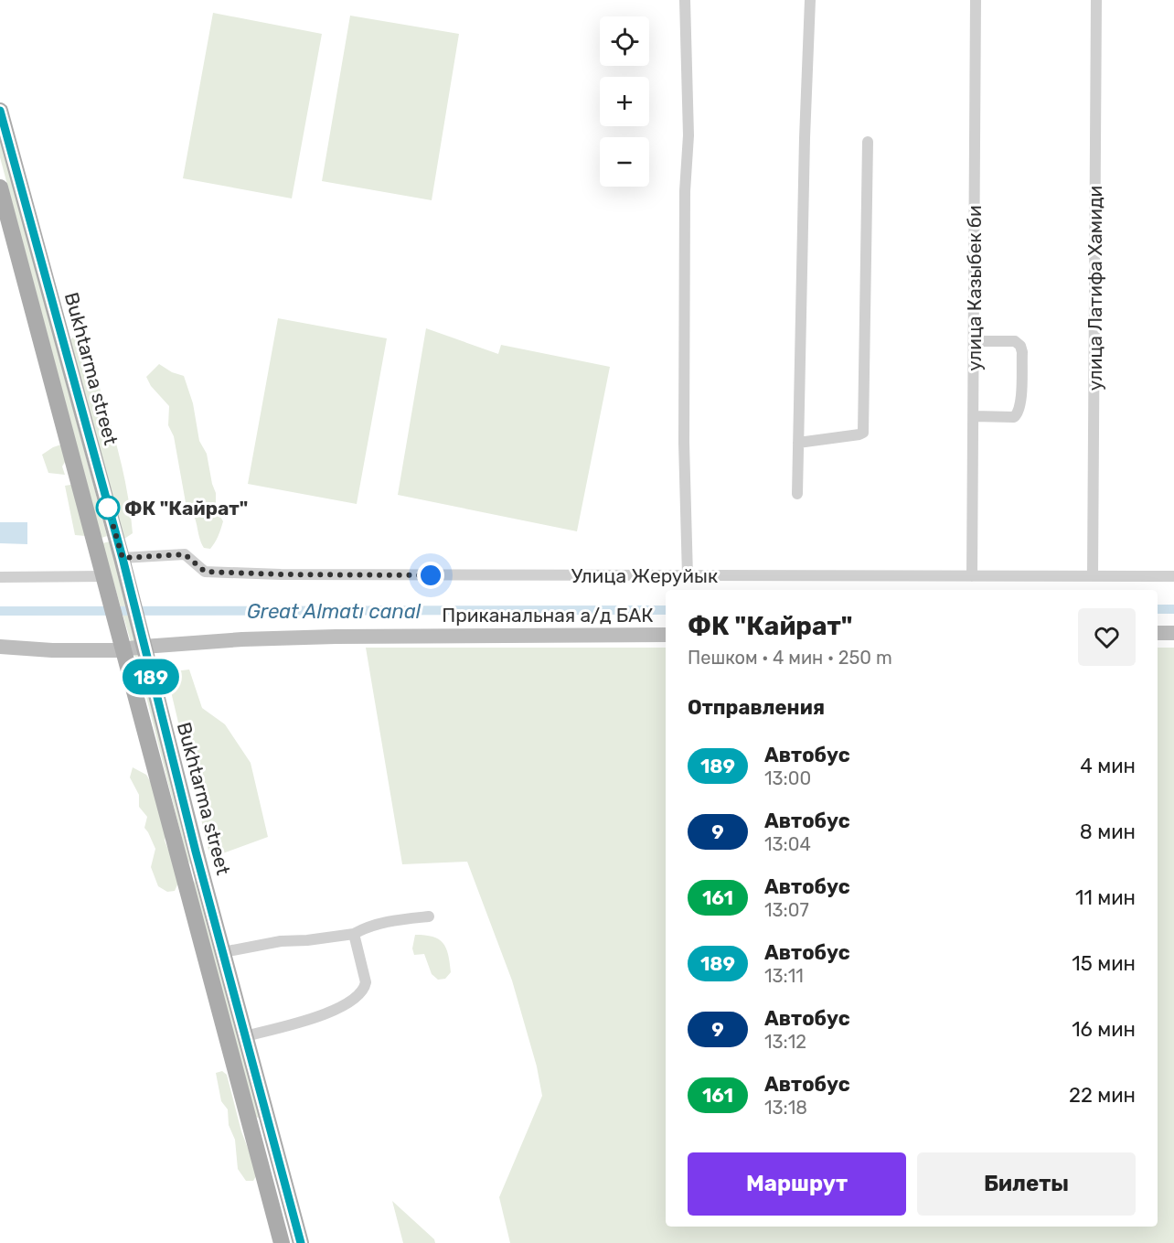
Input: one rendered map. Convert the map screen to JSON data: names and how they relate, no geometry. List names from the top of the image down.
{
  "streets": {
    "main road": ["Bukhtarma street"],
    "street": [
      "улица Казыбек би",
      "улица Латифа Хамиди",
      "Улица Жеруйык",
      "Приканальная а/д БАК"
    ]
  },
  "crossings": [
    ["улица Казыбек би", "Улица Жеруйык"],
    ["улица Латифа Хамиди", "Улица Жеруйык"],
    ["Bukhtarma street", "Улица Жеруйык"],
    ["Bukhtarma street", "Приканальная а/д БАК"]
  ],
  "water": ["Great Almatı canal"],
  "places": ["ФК \"Кайрат\""],
  "lines": ["bus line 189"],
  "page": {
    "on_map": "189",
    "map_buttons": ["+", "−"],
    "heading": [
      ["ФК \"Кайрат\"", "Пешком · 4 мин · 250 m"],
      "Отправления"
    ],
    "list": [
      {
        "mark": "189",
        "name": "Автобус",
        "note": "13:00",
        "value": "4 мин"
      },
      {
        "mark": "9",
        "name": "Автобус",
        "note": "13:04",
        "value": "8 мин"
      },
      {
        "mark": "161",
        "name": "Автобус",
        "note": "13:07",
        "value": "11 мин"
      },
      {
        "mark": "189",
        "name": "Автобус",
        "note": "13:11",
        "value": "15 мин"
      },
      {
        "mark": "9",
        "name": "Автобус",
        "note": "13:12",
        "value": "16 мин"
      },
      {
        "mark": "161",
        "name": "Автобус",
        "note": "13:18",
        "value": "22 мин"
      }
    ],
    "buttons": ["Маршрут", "Билеты"]
  }
}
